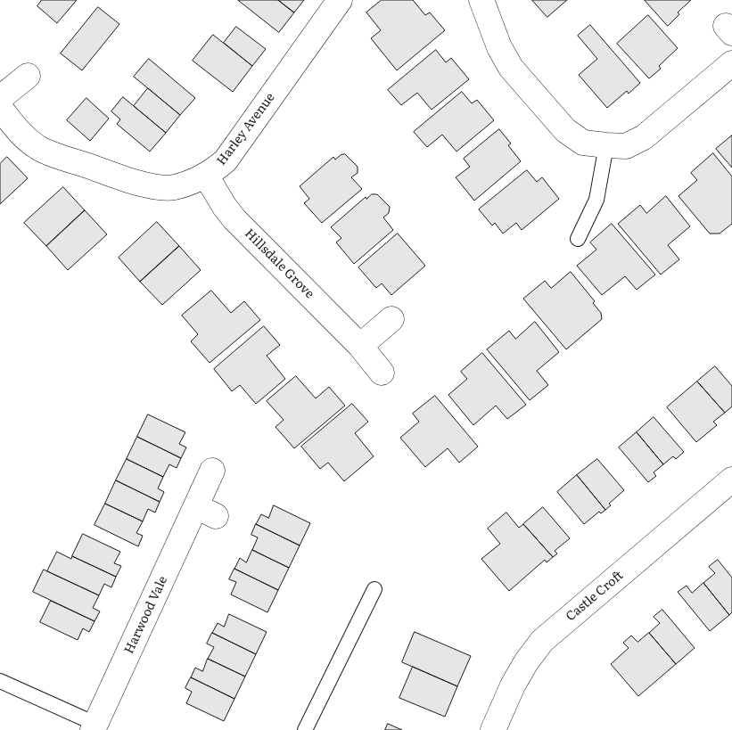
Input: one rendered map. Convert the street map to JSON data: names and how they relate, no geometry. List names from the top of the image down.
{
  "streets": {
    "street": [
      "Harley Avenue",
      "Hillsdale Grove",
      "Castle Croft",
      "Harwood Vale"
    ]
  },
  "crossings": [
    ["Harley Avenue", "Hillsdale Grove"]
  ]
}
